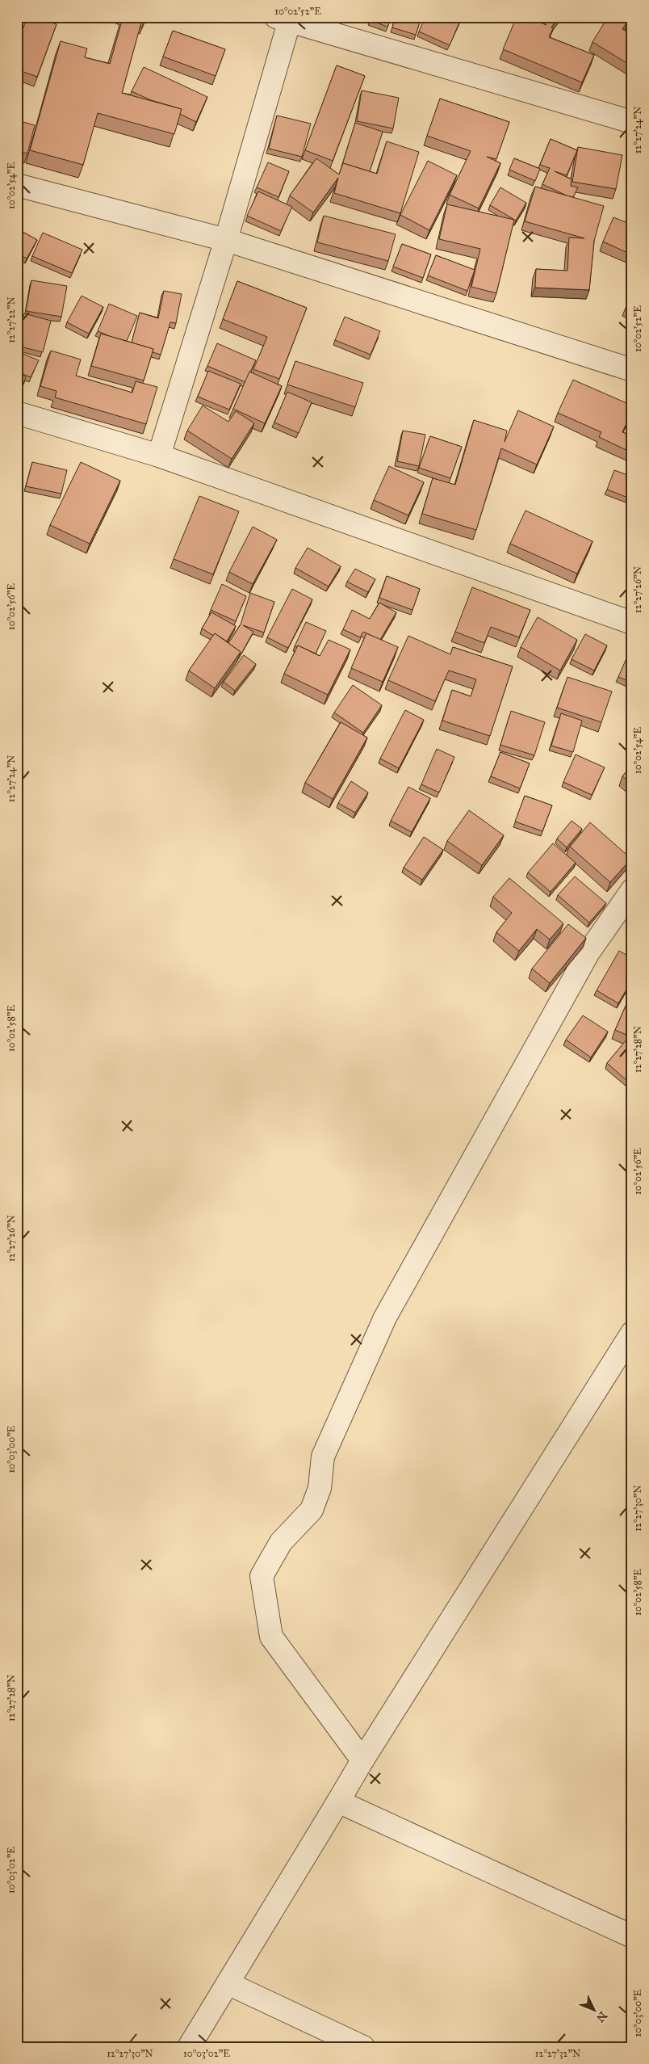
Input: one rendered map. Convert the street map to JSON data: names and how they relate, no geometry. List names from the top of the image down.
{
  "north": "bottom right",
  "coordinates": [
    "10°02'52\"E",
    "12°27'24\"N",
    "10°02'54\"E",
    "12°27'22\"N",
    "12°27'26\"N",
    "10°02'56\"E",
    "10°02'58\"E",
    "12°27'28\"N",
    "10°03'00\"E",
    "12°27'30\"N",
    "10°03'02\"E",
    "12°27'32\"N"
  ]
}
